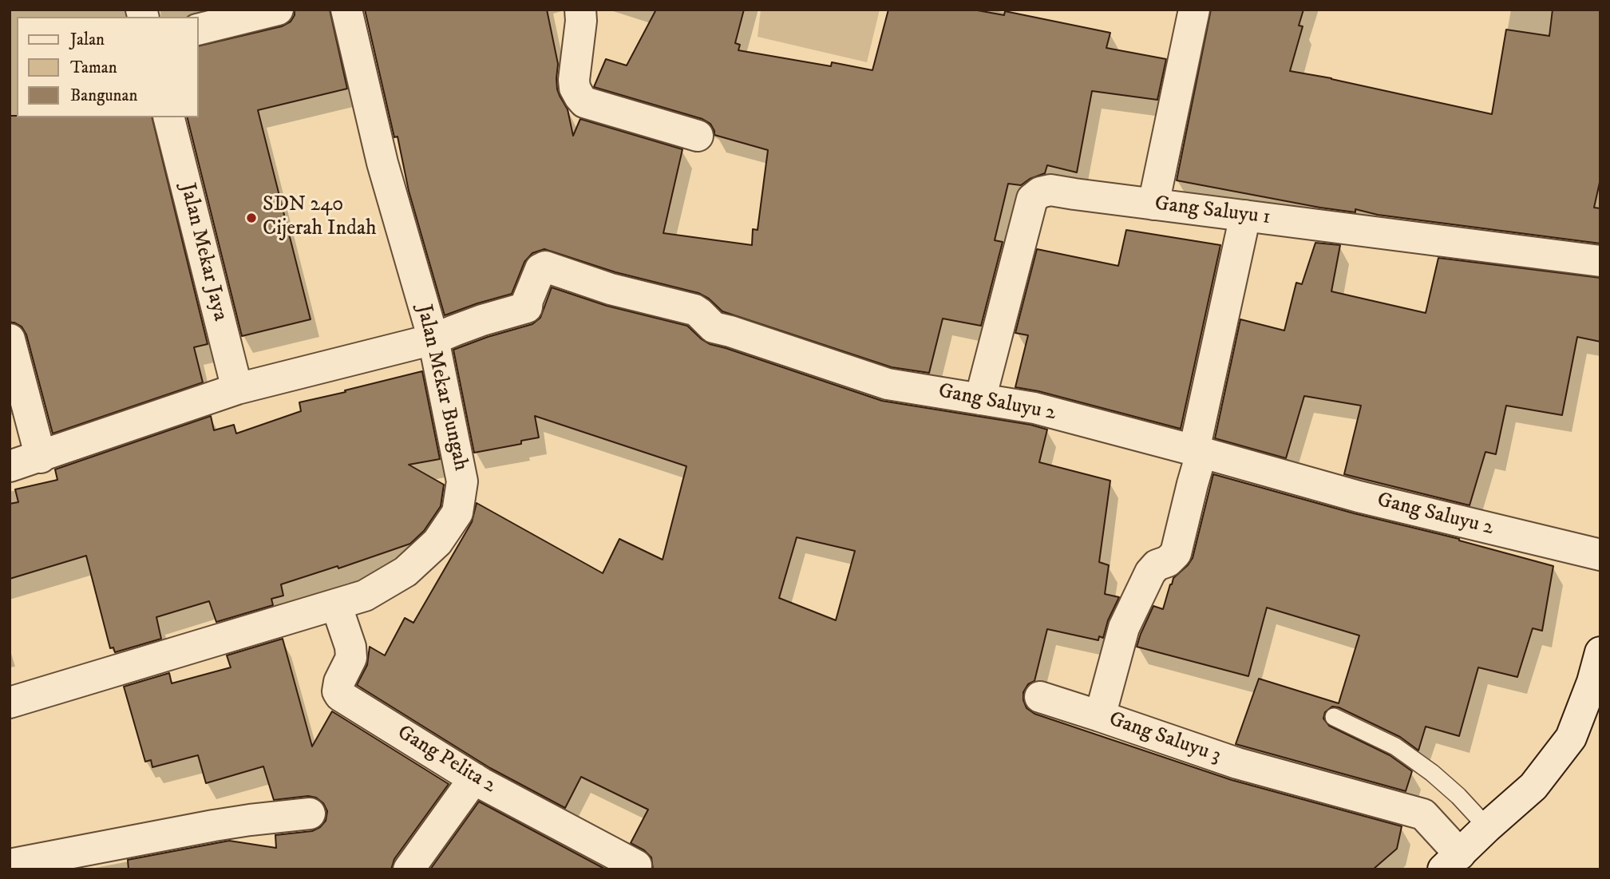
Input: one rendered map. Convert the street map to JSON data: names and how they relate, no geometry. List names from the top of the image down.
{
  "streets": {
    "street": [
      "Gang Saluyu 1",
      "Jalan Mekar Jaya",
      "Jalan Mekar Bungah",
      "Gang Saluyu 2",
      "Gang Saluyu 3",
      "Gang Pelita 2"
    ]
  },
  "crossings": [
    ["Gang Saluyu 1", "Gang Saluyu 2"],
    ["Gang Saluyu 1", "Gang Saluyu 3"],
    ["Jalan Mekar Bungah", "Gang Saluyu 2"],
    ["Jalan Mekar Bungah", "Gang Pelita 2"],
    ["Gang Saluyu 2", "Gang Saluyu 3"]
  ],
  "places": ["SDN 240 Cijerah Indah"],
  "legend": ["Jalan", "Taman", "Bangunan"]
}
